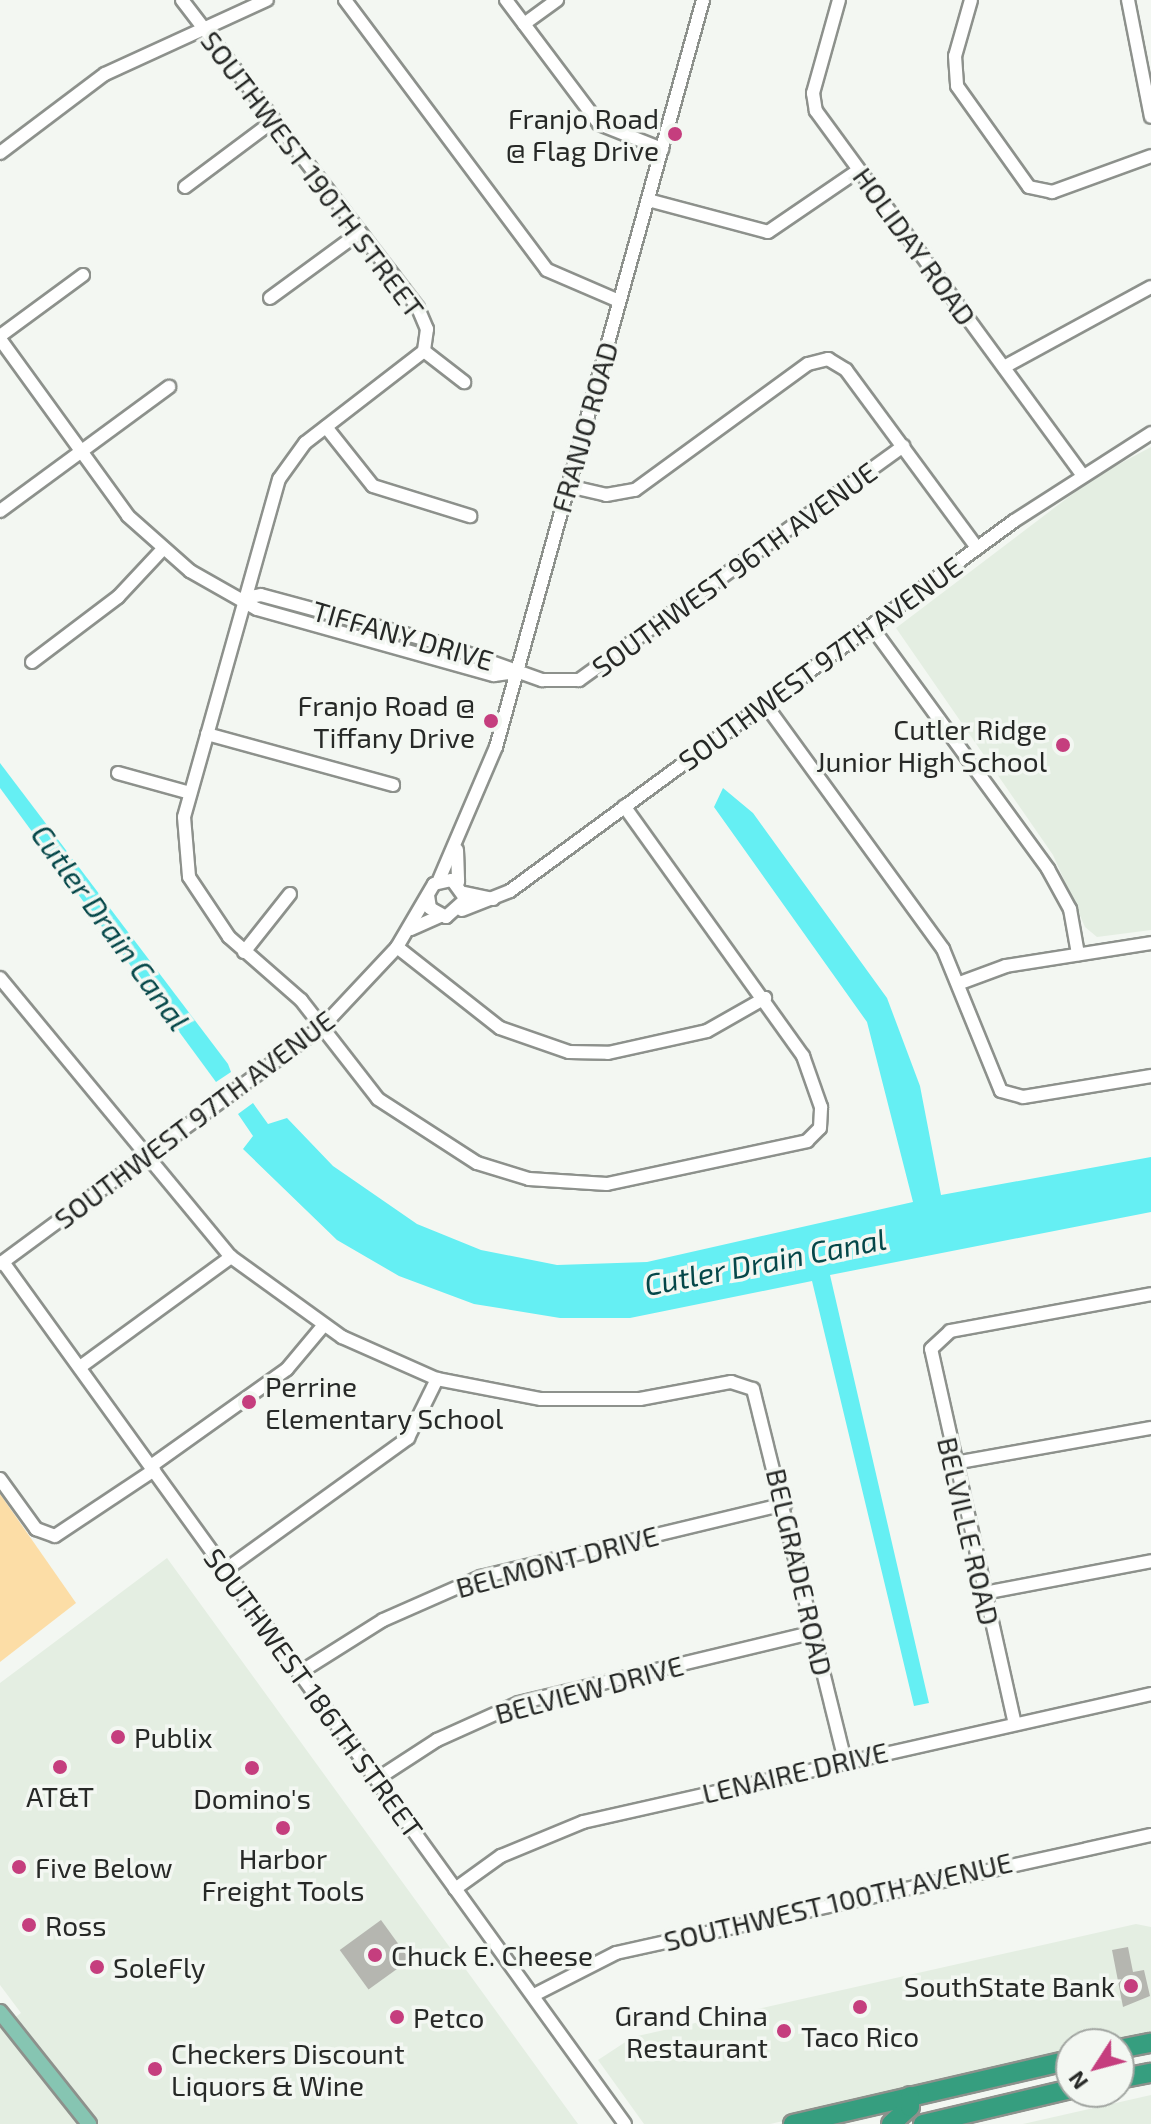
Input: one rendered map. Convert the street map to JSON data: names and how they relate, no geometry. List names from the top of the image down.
{
  "streets": {
    "street": [
      "SOUTHWEST 190TH STREET",
      "HOLIDAY ROAD",
      "FRANJO ROAD",
      "SOUTHWEST 96TH AVENUE",
      "TIFFANY DRIVE",
      "SOUTHWEST 97TH AVENUE",
      "BELVILLE ROAD",
      "BELMONT DRIVE",
      "BELGRADE ROAD",
      "BELVIEW DRIVE",
      "SOUTHWEST 186TH STREET",
      "LENAIRE DRIVE",
      "SOUTHWEST 100TH AVENUE"
    ]
  },
  "crossings": [
    ["HOLIDAY ROAD", "SOUTHWEST 97TH AVENUE"],
    ["FRANJO ROAD", "SOUTHWEST 96TH AVENUE"],
    ["FRANJO ROAD", "TIFFANY DRIVE"],
    ["FRANJO ROAD", "SOUTHWEST 97TH AVENUE"],
    ["SOUTHWEST 96TH AVENUE", "TIFFANY DRIVE"],
    ["SOUTHWEST 97TH AVENUE", "SOUTHWEST 186TH STREET"],
    ["BELVILLE ROAD", "LENAIRE DRIVE"],
    ["BELMONT DRIVE", "BELGRADE ROAD"],
    ["BELMONT DRIVE", "SOUTHWEST 186TH STREET"],
    ["BELGRADE ROAD", "BELVIEW DRIVE"],
    ["BELGRADE ROAD", "LENAIRE DRIVE"],
    ["BELVIEW DRIVE", "SOUTHWEST 186TH STREET"],
    ["SOUTHWEST 186TH STREET", "LENAIRE DRIVE"],
    ["SOUTHWEST 186TH STREET", "SOUTHWEST 100TH AVENUE"]
  ],
  "water": ["Cutler Drain Canal"],
  "places": [
    "Franjo Road @ Flag Drive",
    "Franjo Road @ Tiffany Drive",
    "Cutler Ridge Junior High School",
    "Perrine Elementary School",
    "Publix",
    "AT&T",
    "Domino's",
    "Harbor Freight Tools",
    "Five Below",
    "Ross",
    "Chuck E. Cheese",
    "SoleFly",
    "SouthState Bank",
    "Taco Rico",
    "Petco",
    "Grand China Restaurant",
    "Checkers Discount Liquors & Wine"
  ],
  "north": "bottom left"
}
